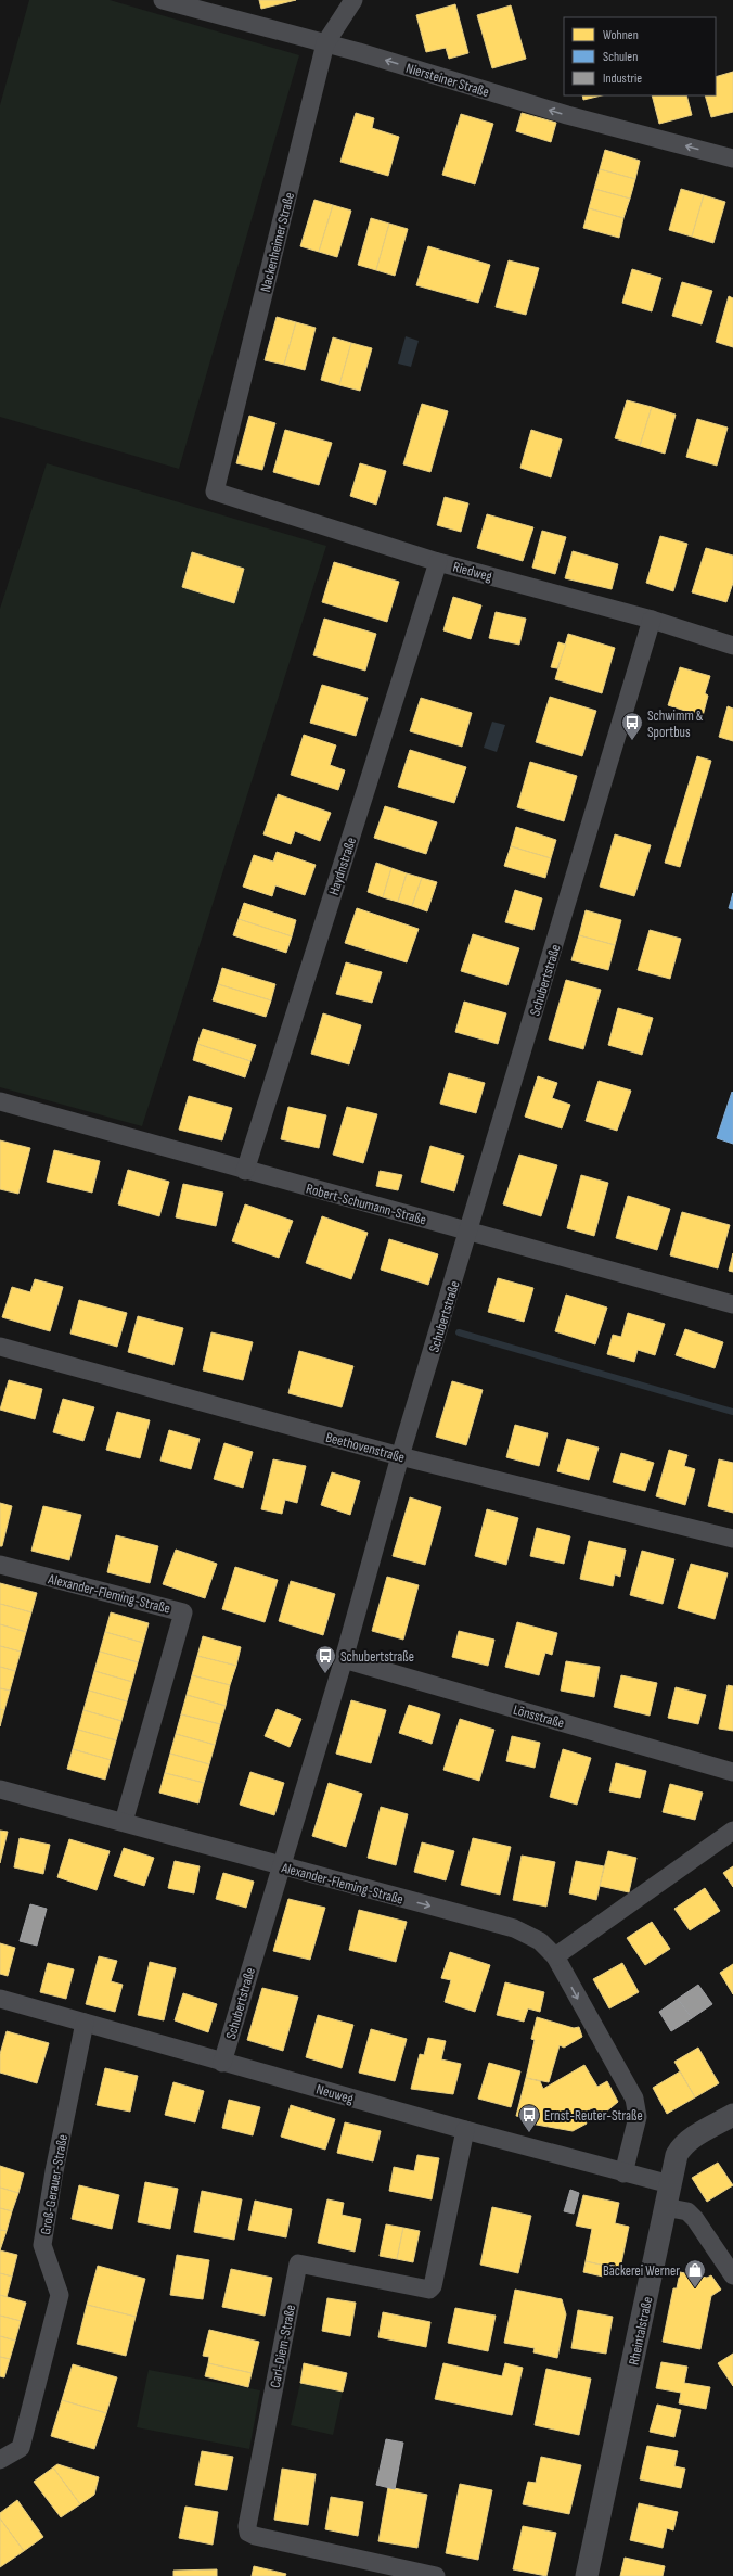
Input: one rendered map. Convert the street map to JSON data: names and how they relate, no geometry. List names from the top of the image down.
{
  "streets": {
    "street": [
      "Niersteiner Straße",
      "Nackenheimer Straße",
      "Riedweg",
      "Haydnstraße",
      "Schubertstraße",
      "Robert-Schumann-Straße",
      "Beethovenstraße",
      "Alexander-Fleming-Straße",
      "Lönsstraße",
      "Neuweg",
      "Groß-Gerauer-Straße",
      "Rheintalstraße",
      "Carl-Diem-Straße"
    ]
  },
  "crossings": [
    ["Niersteiner Straße", "Nackenheimer Straße"],
    ["Nackenheimer Straße", "Riedweg"],
    ["Riedweg", "Haydnstraße"],
    ["Riedweg", "Schubertstraße"],
    ["Haydnstraße", "Robert-Schumann-Straße"],
    ["Schubertstraße", "Robert-Schumann-Straße"],
    ["Schubertstraße", "Beethovenstraße"],
    ["Schubertstraße", "Alexander-Fleming-Straße"],
    ["Schubertstraße", "Lönsstraße"],
    ["Schubertstraße", "Neuweg"],
    ["Alexander-Fleming-Straße", "Neuweg"],
    ["Neuweg", "Groß-Gerauer-Straße"],
    ["Neuweg", "Rheintalstraße"],
    ["Neuweg", "Carl-Diem-Straße"]
  ],
  "one_way": ["Niersteiner Straße", "Alexander-Fleming-Straße"],
  "places": {
    "bus stop": ["Schwimm & Sportbus", "Schubertstraße", "Ernst-Reuter-Straße"],
    "shop": ["Bäckerei Werner"]
  },
  "legend": ["Wohnen", "Schulen", "Industrie"]
}
